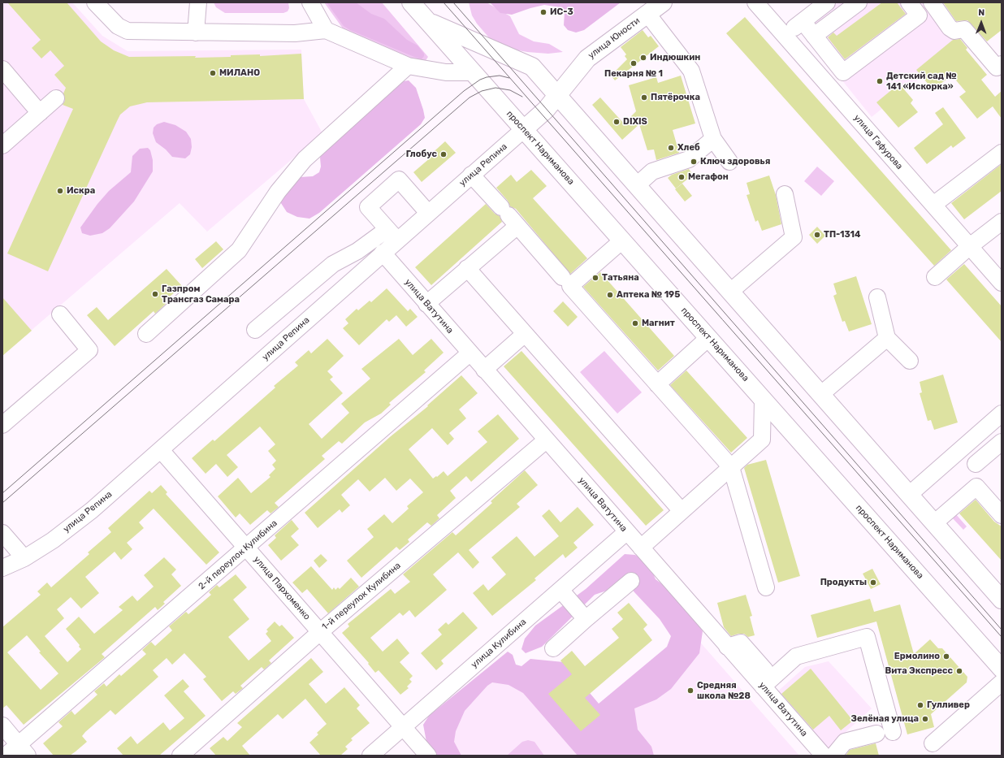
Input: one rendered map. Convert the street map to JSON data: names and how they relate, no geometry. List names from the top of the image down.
{
  "streets": {
    "main road": ["улица Юности", "проспект Нариманова", "улица Репина"],
    "street": [
      "улица Гафурова",
      "улица Ватутина",
      "2-й переулок Кулибина",
      "улица Пархоменко",
      "1-й переулок Кулибина",
      "улица Кулибина"
    ]
  },
  "crossings": [
    ["улица Юности", "проспект Нариманова"],
    ["улица Юности", "улица Репина"],
    ["проспект Нариманова", "улица Репина"],
    ["улица Репина", "улица Ватутина"],
    ["улица Репина", "улица Пархоменко"],
    ["улица Ватутина", "2-й переулок Кулибина"],
    ["улица Ватутина", "1-й переулок Кулибина"],
    ["улица Ватутина", "улица Кулибина"],
    ["2-й переулок Кулибина", "улица Пархоменко"],
    ["улица Пархоменко", "1-й переулок Кулибина"],
    ["улица Пархоменко", "улица Кулибина"]
  ],
  "places": [
    "ИС-3",
    "Индюшкин",
    "Пекарня № 1",
    "МИЛАНО",
    "Детский сад № 141 «Искорка»",
    "Пятёрочка",
    "DIXIS",
    "Хлеб",
    "Глобус",
    "Ключ здоровья",
    "Мегафон",
    "Искра",
    "ТП-1314",
    "Татьяна",
    "Газпром Трансгаз Самара",
    "Аптека № 195",
    "Магнит",
    "Продукты",
    "Ермолино",
    "Вита Экспресс",
    "Средняя школа №28",
    "Гулливер",
    "Зелёная улица"
  ],
  "north": "top"
}
